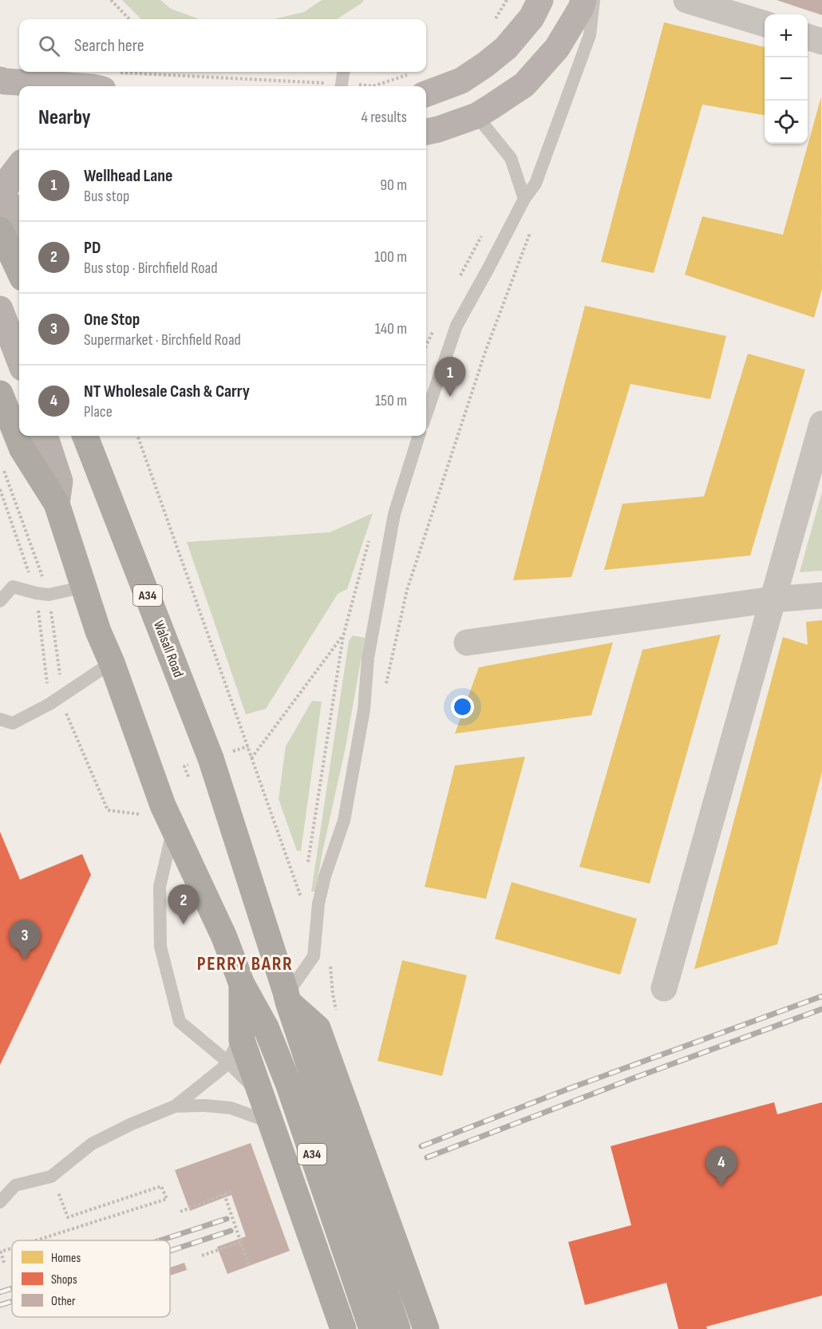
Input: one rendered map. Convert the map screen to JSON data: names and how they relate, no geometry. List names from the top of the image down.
{
  "streets": {
    "highway": ["A34", "Walsall Road"]
  },
  "crossings": [
    ["A34", "Walsall Road"]
  ],
  "districts": ["PERRY BARR"],
  "legend": ["Homes", "Shops", "Other"],
  "page": {
    "map_buttons": ["+", "−"],
    "search": "Search here",
    "heading": ["Nearby", "4 results"],
    "list": [
      {
        "mark": "1",
        "name": "Wellhead Lane",
        "note": "Bus stop",
        "value": "90 m"
      },
      {
        "mark": "2",
        "name": "PD",
        "note": "Bus stop · Birchfield Road",
        "value": "100 m"
      },
      {
        "mark": "3",
        "name": "One Stop",
        "note": "Supermarket · Birchfield Road",
        "value": "140 m"
      },
      {
        "mark": "4",
        "name": "NT Wholesale Cash & Carry",
        "note": "Place",
        "value": "150 m"
      }
    ],
    "pins": [
      "1",
      "2",
      "3",
      "4"
    ]
  }
}
